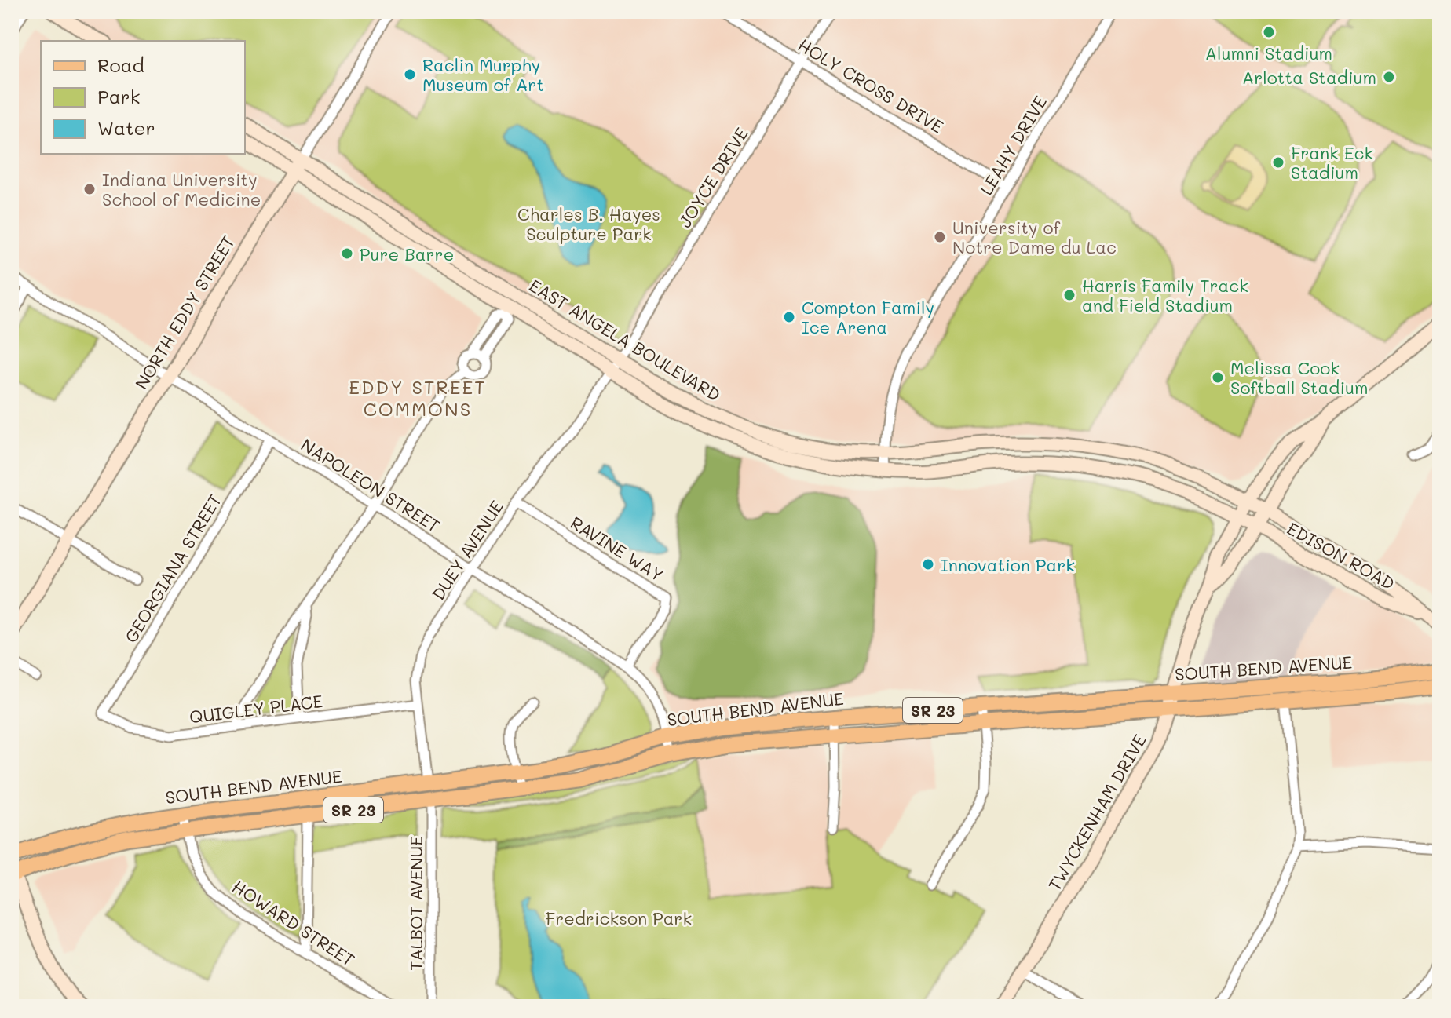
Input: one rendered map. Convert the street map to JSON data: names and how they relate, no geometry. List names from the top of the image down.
{
  "streets": {
    "main road": [
      "NORTH EDDY STREET",
      "EAST ANGELA BOULEVARD",
      "EDISON ROAD",
      "SOUTH BEND AVENUE",
      "SR 23",
      "TWYCKENHAM DRIVE"
    ],
    "street": [
      "HOLY CROSS DRIVE",
      "LEAHY DRIVE",
      "JOYCE DRIVE",
      "NAPOLEON STREET",
      "RAVINE WAY",
      "DUEY AVENUE",
      "GEORGIANA STREET",
      "QUIGLEY PLACE",
      "TALBOT AVENUE",
      "HOWARD STREET"
    ]
  },
  "crossings": [
    ["HOLY CROSS DRIVE", "LEAHY DRIVE"],
    ["HOLY CROSS DRIVE", "JOYCE DRIVE"],
    ["LEAHY DRIVE", "EAST ANGELA BOULEVARD"],
    ["JOYCE DRIVE", "EAST ANGELA BOULEVARD"],
    ["JOYCE DRIVE", "DUEY AVENUE"],
    ["NORTH EDDY STREET", "EAST ANGELA BOULEVARD"],
    ["NORTH EDDY STREET", "NAPOLEON STREET"],
    ["EAST ANGELA BOULEVARD", "DUEY AVENUE"],
    ["EAST ANGELA BOULEVARD", "EDISON ROAD"],
    ["EAST ANGELA BOULEVARD", "TWYCKENHAM DRIVE"],
    ["NAPOLEON STREET", "RAVINE WAY"],
    ["NAPOLEON STREET", "DUEY AVENUE"],
    ["NAPOLEON STREET", "GEORGIANA STREET"],
    ["NAPOLEON STREET", "SOUTH BEND AVENUE"],
    ["RAVINE WAY", "DUEY AVENUE"],
    ["DUEY AVENUE", "SOUTH BEND AVENUE"],
    ["DUEY AVENUE", "QUIGLEY PLACE"],
    ["EDISON ROAD", "TWYCKENHAM DRIVE"],
    ["GEORGIANA STREET", "QUIGLEY PLACE"],
    ["SOUTH BEND AVENUE", "TWYCKENHAM DRIVE"],
    ["SOUTH BEND AVENUE", "TALBOT AVENUE"],
    ["SOUTH BEND AVENUE", "HOWARD STREET"]
  ],
  "districts": ["EDDY STREET COMMONS"],
  "parks": ["Charles B. Hayes Sculpture Park", "Fredrickson Park"],
  "places": [
    "Alumni Stadium",
    "Raclin Murphy Museum of Art",
    "Arlotta Stadium",
    "Frank Eck Stadium",
    "Indiana University School of Medicine",
    "University of Notre Dame du Lac",
    "Pure Barre",
    "Harris Family Track and Field Stadium",
    "Compton Family Ice Arena",
    "Melissa Cook Softball Stadium",
    "Innovation Park"
  ],
  "legend": ["Road", "Park", "Water"]
}
